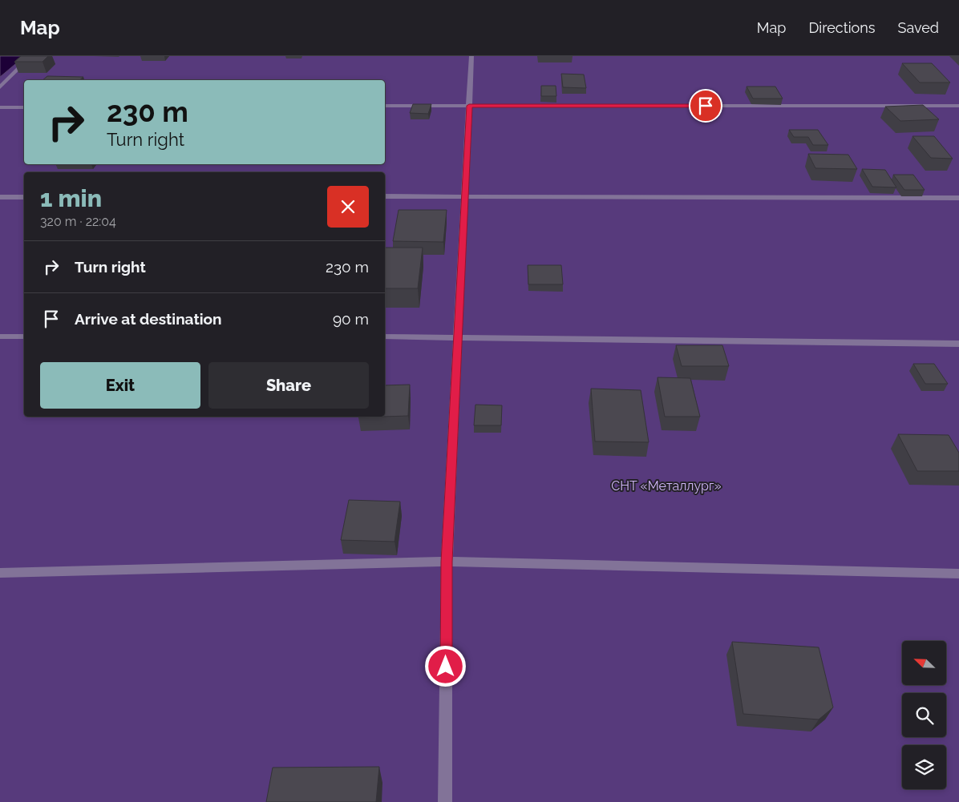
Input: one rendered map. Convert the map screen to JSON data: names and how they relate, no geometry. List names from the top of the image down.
{
  "parks": ["СНТ «Металлург»"],
  "north": "top left",
  "page": {
    "header": "Map",
    "nav": ["Map", "Directions", "Saved"],
    "turn": ["230 m", "Turn right"],
    "heading": ["1 min", "320 m · 22:04"],
    "list": [
      {
        "name": "Turn right",
        "value": "230 m"
      },
      {
        "name": "Arrive at destination",
        "value": "90 m"
      }
    ],
    "buttons": ["Exit", "Share"]
  }
}
